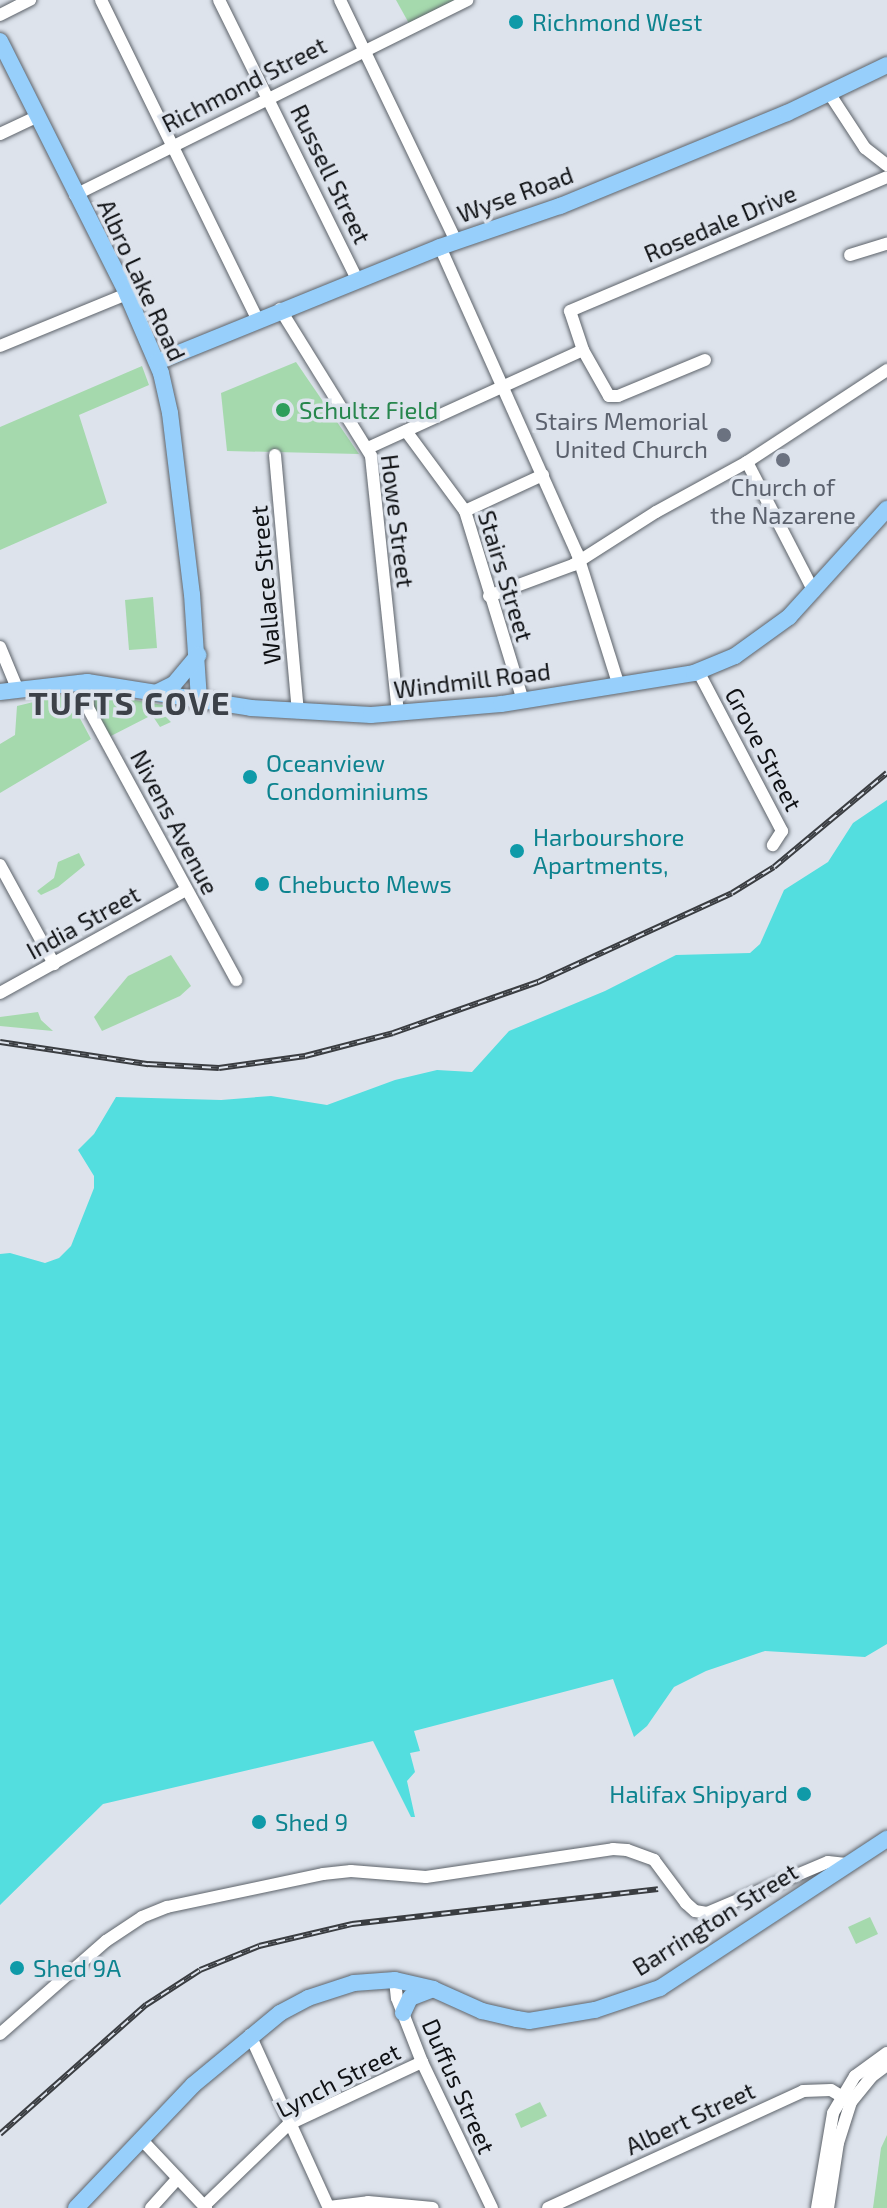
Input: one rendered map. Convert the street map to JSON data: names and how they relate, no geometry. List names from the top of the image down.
{
  "streets": {
    "main road": [
      "Wyse Road",
      "Albro Lake Road",
      "Windmill Road",
      "Barrington Street"
    ],
    "street": [
      "Richmond Street",
      "Russell Street",
      "Rosedale Drive",
      "Howe Street",
      "Stairs Street",
      "Wallace Street",
      "Grove Street",
      "Nivens Avenue",
      "India Street",
      "Lynch Street",
      "Duffus Street",
      "Albert Street"
    ]
  },
  "crossings": [
    ["Richmond Street", "Russell Street"],
    ["Richmond Street", "Albro Lake Road"],
    ["Russell Street", "Wyse Road"],
    ["Wyse Road", "Albro Lake Road"],
    ["Wyse Road", "Howe Street"],
    ["Albro Lake Road", "Windmill Road"],
    ["Howe Street", "Windmill Road"],
    ["Stairs Street", "Windmill Road"],
    ["Wallace Street", "Windmill Road"],
    ["Windmill Road", "Grove Street"],
    ["Windmill Road", "Nivens Avenue"],
    ["Nivens Avenue", "India Street"],
    ["Barrington Street", "Duffus Street"],
    ["Lynch Street", "Duffus Street"]
  ],
  "districts": ["TUFTS COVE"],
  "places": [
    "Richmond West",
    "Schultz Field",
    "Stairs Memorial United Church",
    "Church of the Nazarene",
    "Oceanview Condominiums",
    "Harbourshore Apartments,",
    "Chebucto Mews",
    "Halifax Shipyard",
    "Shed 9",
    "Shed 9A"
  ]
}
